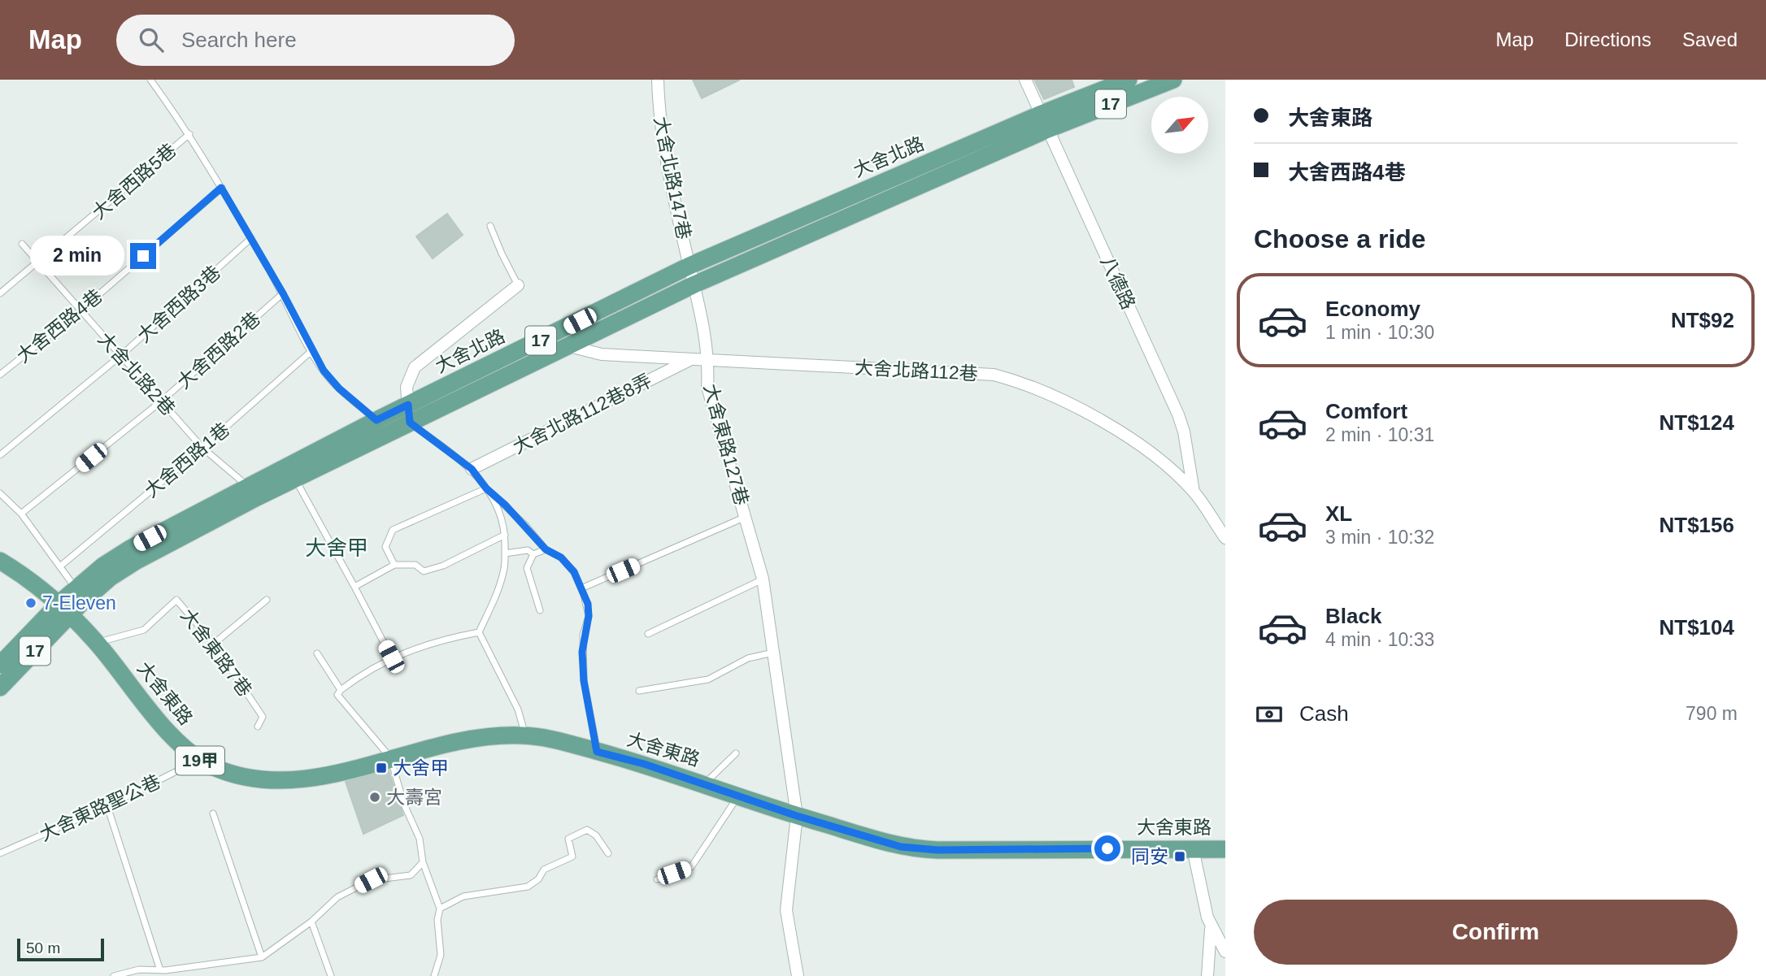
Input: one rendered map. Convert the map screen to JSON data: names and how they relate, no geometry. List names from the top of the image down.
{
  "streets": {
    "main road": [
      "17",
      "大舍北路",
      "大舍東路",
      "19甲"
    ],
    "street": [
      "大舍北路147巷",
      "八德路",
      "大舍北路112巷",
      "大舍北路112巷8弄",
      "大舍東路127巷"
    ],
    "lane": [
      "大舍西路5巷",
      "大舍西路3巷",
      "大舍西路4巷",
      "大舍西路2巷",
      "大舍北路2巷",
      "大舍西路1巷",
      "大舍東路7巷",
      "大舍東路聖公巷"
    ]
  },
  "crossings": [
    ["17", "大舍北路"],
    ["17", "八德路"],
    ["17", "大舍東路"],
    ["17", "19甲"],
    ["大舍北路", "大舍北路147巷"],
    ["大舍北路", "八德路"],
    ["大舍北路", "大舍北路112巷"],
    ["大舍北路", "大舍北路2巷"],
    ["大舍北路", "大舍東路127巷"],
    ["大舍北路", "大舍東路"],
    ["大舍北路", "19甲"],
    ["大舍北路147巷", "大舍東路127巷"],
    ["大舍西路5巷", "大舍北路2巷"],
    ["八德路", "大舍北路112巷"],
    ["大舍西路3巷", "大舍北路2巷"],
    ["大舍西路4巷", "大舍北路2巷"],
    ["大舍西路2巷", "大舍北路2巷"],
    ["大舍北路112巷", "大舍北路112巷8弄"],
    ["大舍北路112巷", "大舍東路127巷"],
    ["大舍北路2巷", "大舍西路1巷"],
    ["大舍東路127巷", "大舍東路"],
    ["大舍東路7巷", "大舍東路"],
    ["大舍東路", "19甲"],
    ["大舍東路", "大舍東路聖公巷"]
  ],
  "districts": ["大舍甲"],
  "places": {
    "other": ["7-Eleven", "大壽宮"],
    "transit": ["大舍甲", "同安"]
  },
  "scale_bar": "50 m",
  "north": "top right",
  "page": {
    "header": "Map",
    "search": "Search here",
    "nav": ["Map", "Directions", "Saved"],
    "banner": ["大舍東路", "大舍西路4巷"],
    "heading": "Choose a ride",
    "bubble": "2 min",
    "list": [
      {
        "name": "Economy",
        "note": "1 min · 10:30",
        "value": "NT$92"
      },
      {
        "name": "Comfort",
        "note": "2 min · 10:31",
        "value": "NT$124"
      },
      {
        "name": "XL",
        "note": "3 min · 10:32",
        "value": "NT$156"
      },
      {
        "name": "Black",
        "note": "4 min · 10:33",
        "value": "NT$104"
      }
    ],
    "pay": ["Cash", "790 m"],
    "buttons": "Confirm",
    "scale": "50 m"
  }
}
